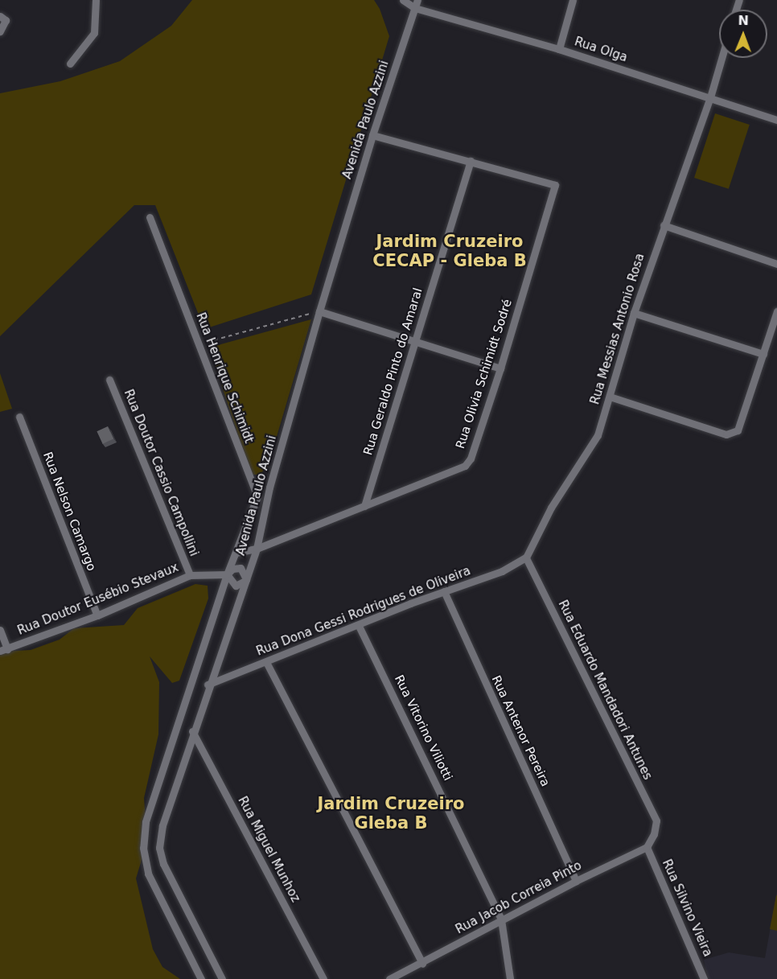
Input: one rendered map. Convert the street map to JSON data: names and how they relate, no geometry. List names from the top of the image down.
{
  "streets": {
    "street": [
      "Rua Olga",
      "Avenida Paulo Azzini",
      "Rua Messias Antonio Rosa",
      "Rua Geraldo Pinto do Amaral",
      "Rua Olivia Schimidt Sodré",
      "Rua Henrique Schimidt",
      "Rua Doutor Cassio Campollini",
      "Rua Nelson Camargo",
      "Rua Doutor Eusébio Stevaux",
      "Rua Dona Gessi Rodrigues de Oliveira",
      "Rua Eduardo Mandadori Antunes",
      "Rua Vitorino Viliotti",
      "Rua Antenor Pereira",
      "Rua Miguel Munhoz",
      "Rua Jacob Correia Pinto",
      "Rua Silvino Vieira"
    ]
  },
  "crossings": [
    ["Rua Olga", "Avenida Paulo Azzini"],
    ["Rua Olga", "Rua Messias Antonio Rosa"],
    ["Avenida Paulo Azzini", "Rua Olivia Schimidt Sodré"],
    ["Avenida Paulo Azzini", "Rua Doutor Eusébio Stevaux"],
    ["Avenida Paulo Azzini", "Rua Dona Gessi Rodrigues de Oliveira"],
    ["Avenida Paulo Azzini", "Rua Miguel Munhoz"],
    ["Rua Messias Antonio Rosa", "Rua Dona Gessi Rodrigues de Oliveira"],
    ["Rua Messias Antonio Rosa", "Rua Eduardo Mandadori Antunes"],
    ["Rua Geraldo Pinto do Amaral", "Rua Olivia Schimidt Sodré"],
    ["Rua Doutor Cassio Campollini", "Rua Doutor Eusébio Stevaux"],
    ["Rua Nelson Camargo", "Rua Doutor Eusébio Stevaux"],
    ["Rua Dona Gessi Rodrigues de Oliveira", "Rua Eduardo Mandadori Antunes"],
    ["Rua Dona Gessi Rodrigues de Oliveira", "Rua Vitorino Viliotti"],
    ["Rua Dona Gessi Rodrigues de Oliveira", "Rua Antenor Pereira"],
    ["Rua Eduardo Mandadori Antunes", "Rua Jacob Correia Pinto"],
    ["Rua Eduardo Mandadori Antunes", "Rua Silvino Vieira"],
    ["Rua Vitorino Viliotti", "Rua Jacob Correia Pinto"],
    ["Rua Antenor Pereira", "Rua Jacob Correia Pinto"],
    ["Rua Jacob Correia Pinto", "Rua Silvino Vieira"]
  ],
  "districts": ["Jardim Cruzeiro CECAP - Gleba B", "Jardim Cruzeiro Gleba B"],
  "north": "top"
}
